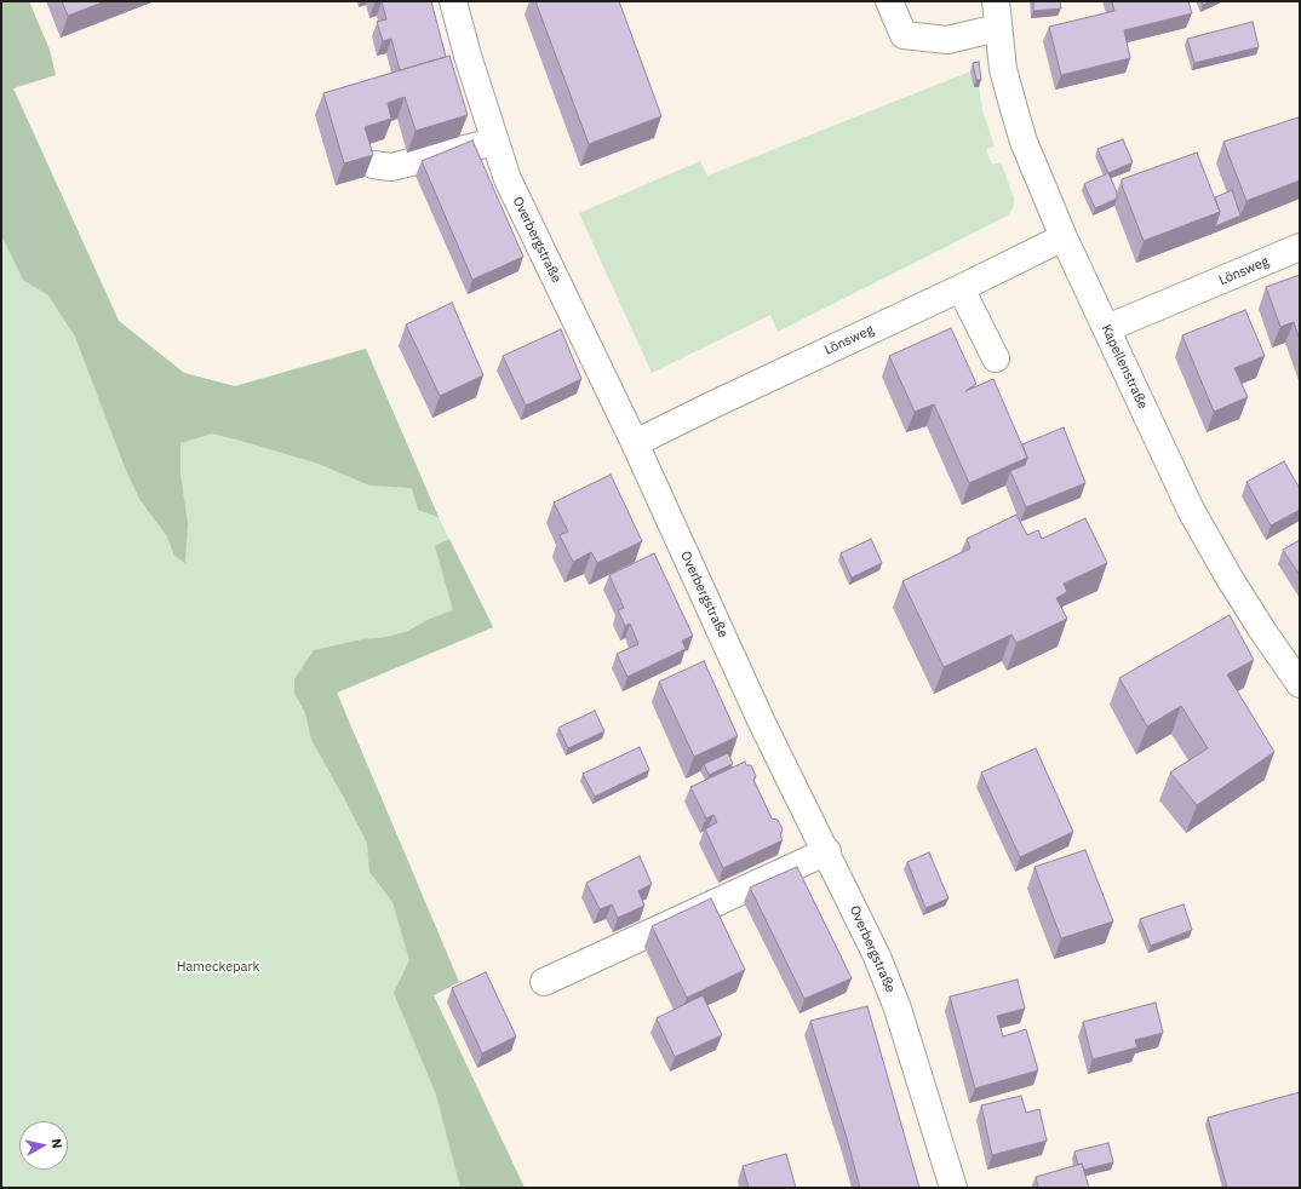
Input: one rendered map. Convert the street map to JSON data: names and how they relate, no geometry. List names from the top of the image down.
{
  "streets": {
    "street": ["Overbergstraße", "Lönsweg", "Kapellenstraße"]
  },
  "crossings": [
    ["Overbergstraße", "Lönsweg"],
    ["Lönsweg", "Kapellenstraße"]
  ],
  "parks": ["Hameckepark"],
  "north": "right"
}
